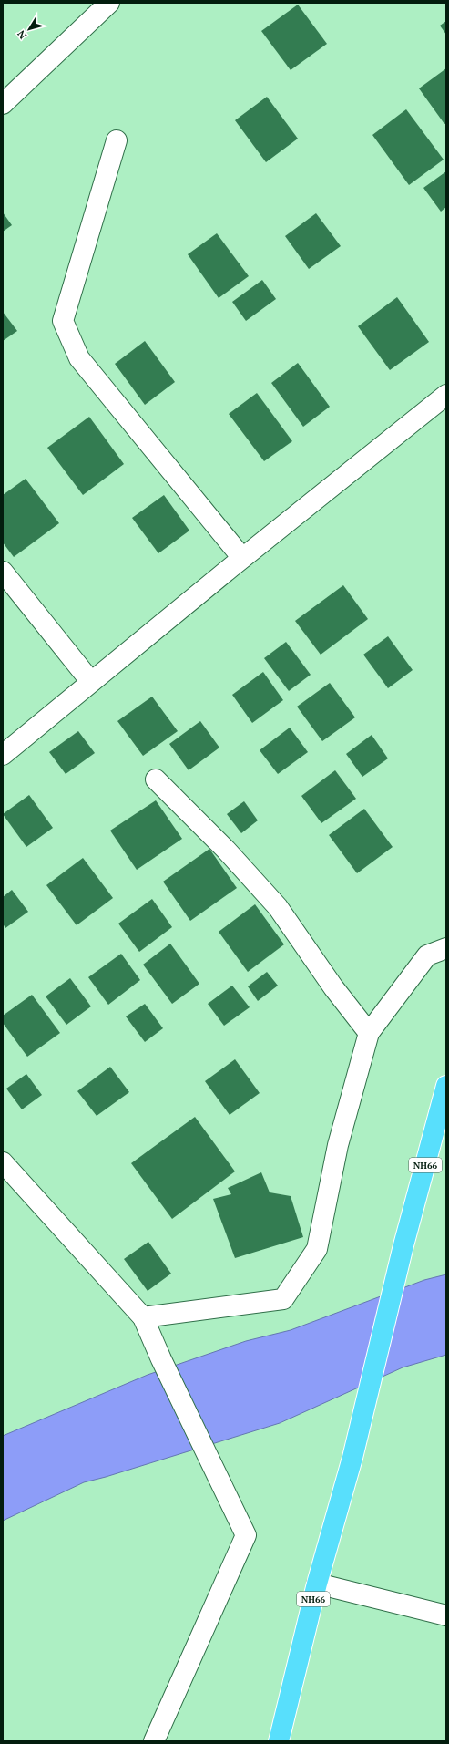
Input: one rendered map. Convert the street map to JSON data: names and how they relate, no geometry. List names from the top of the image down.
{
  "streets": {
    "highway": ["NH66"]
  },
  "north": "bottom left"
}
